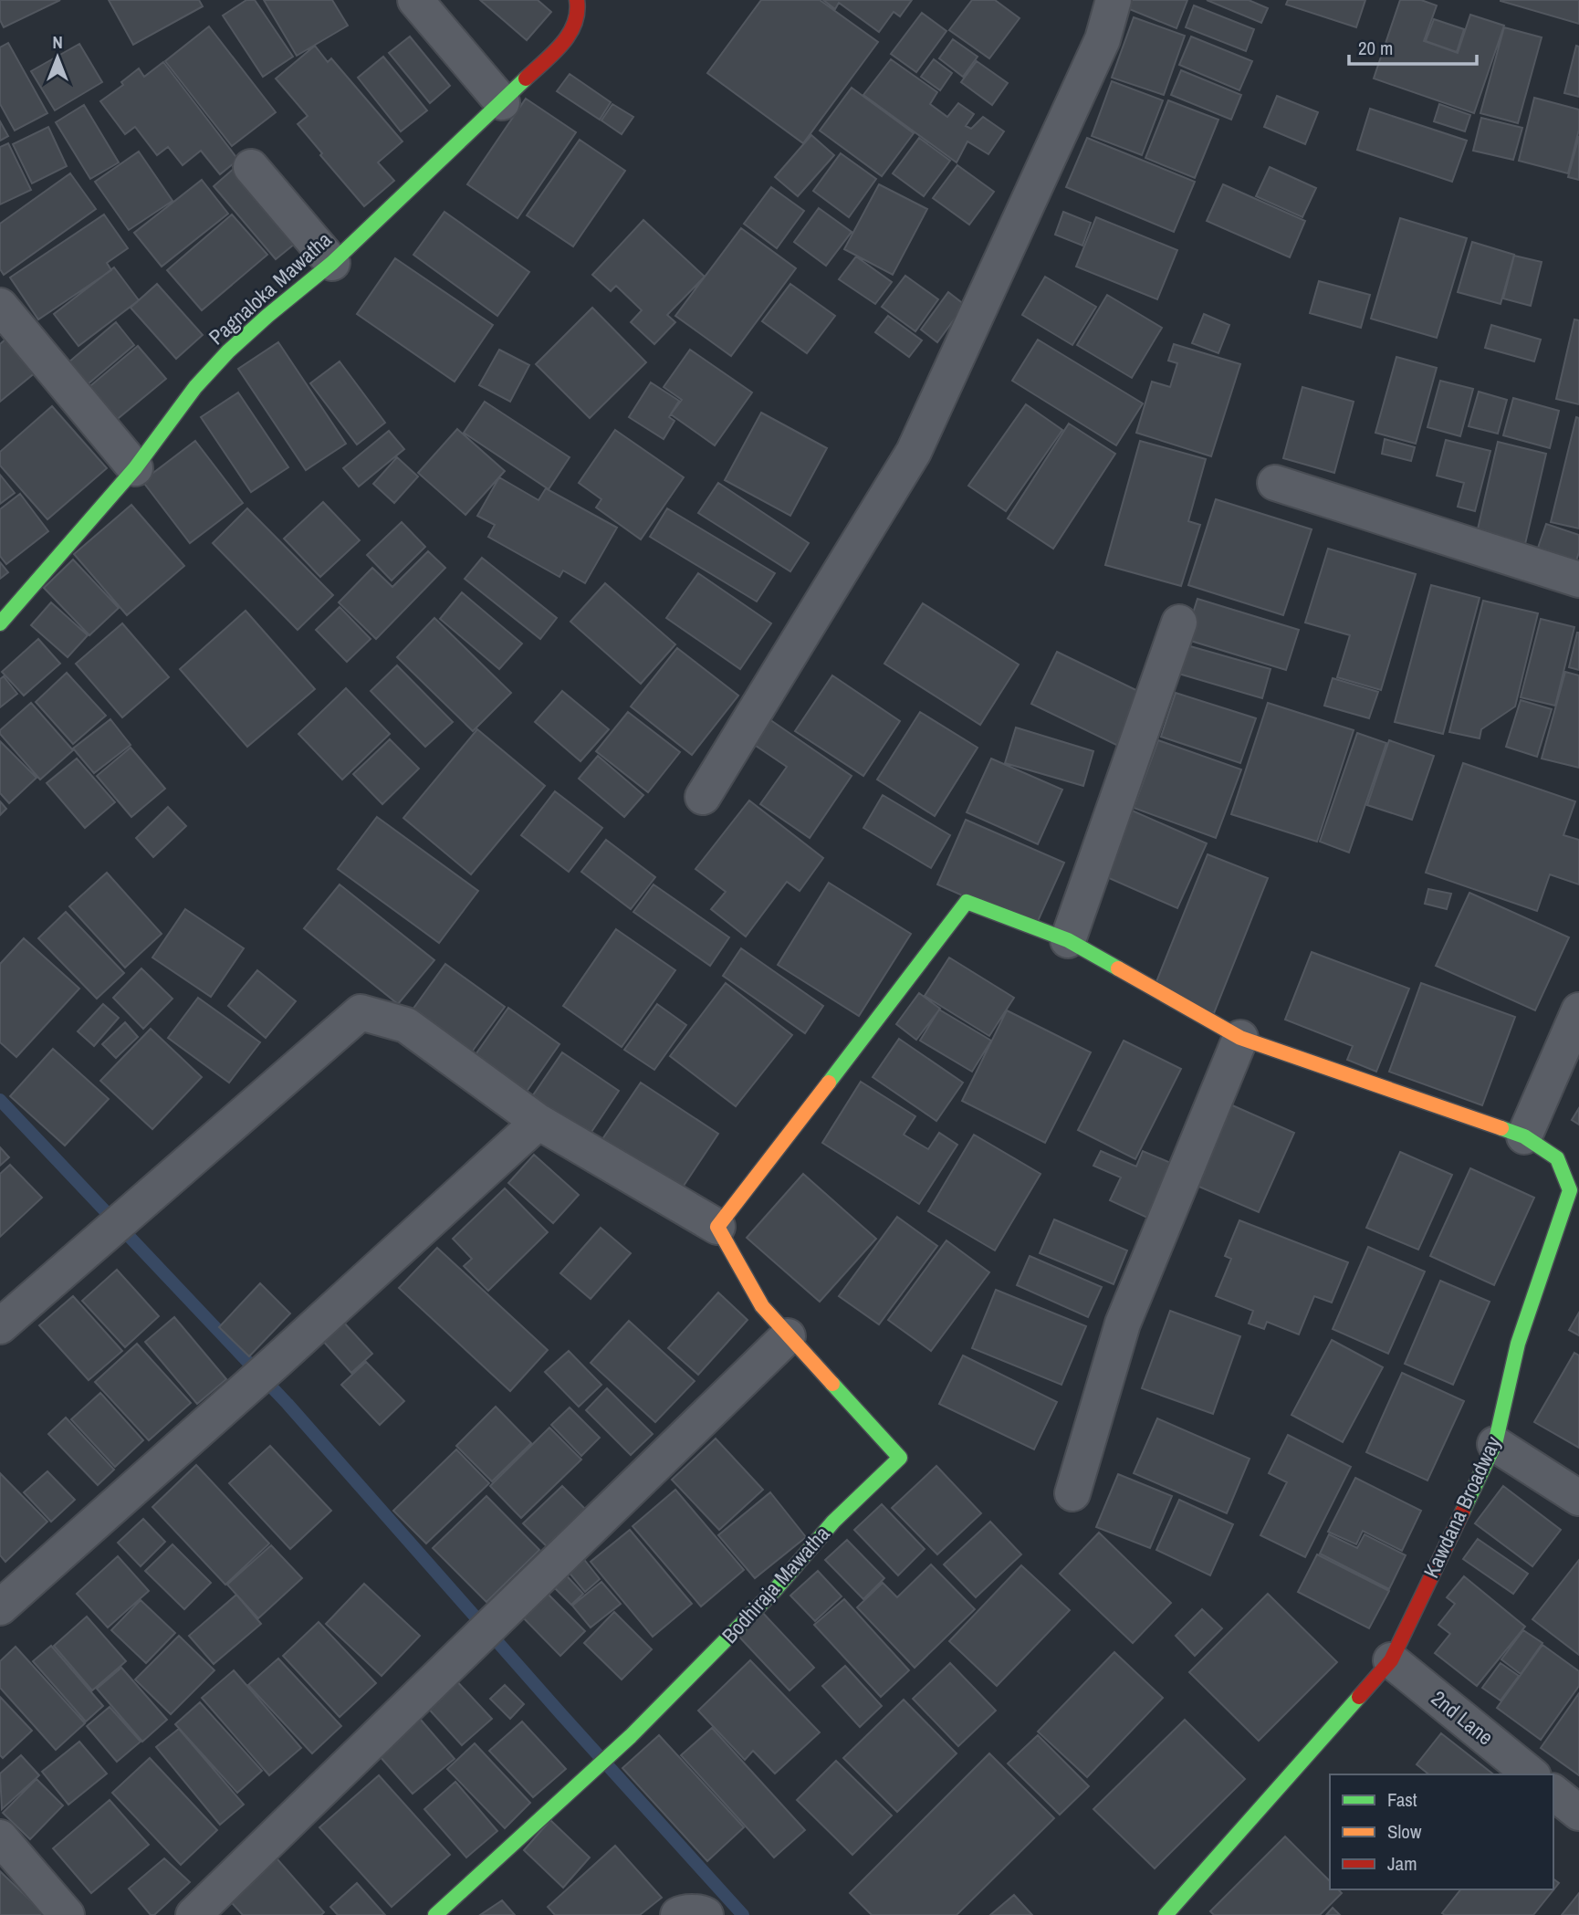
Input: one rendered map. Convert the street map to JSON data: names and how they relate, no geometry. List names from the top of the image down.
{
  "streets": {
    "street": [
      "Pagnaloka Mawatha",
      "Kawdana Broadway",
      "Bodhiraja Mawatha",
      "2nd Lane"
    ]
  },
  "crossings": [
    ["Kawdana Broadway", "Bodhiraja Mawatha"],
    ["Kawdana Broadway", "2nd Lane"]
  ],
  "legend": ["Fast", "Slow", "Jam"],
  "scale_bar": "20 m",
  "north": "top"
}
